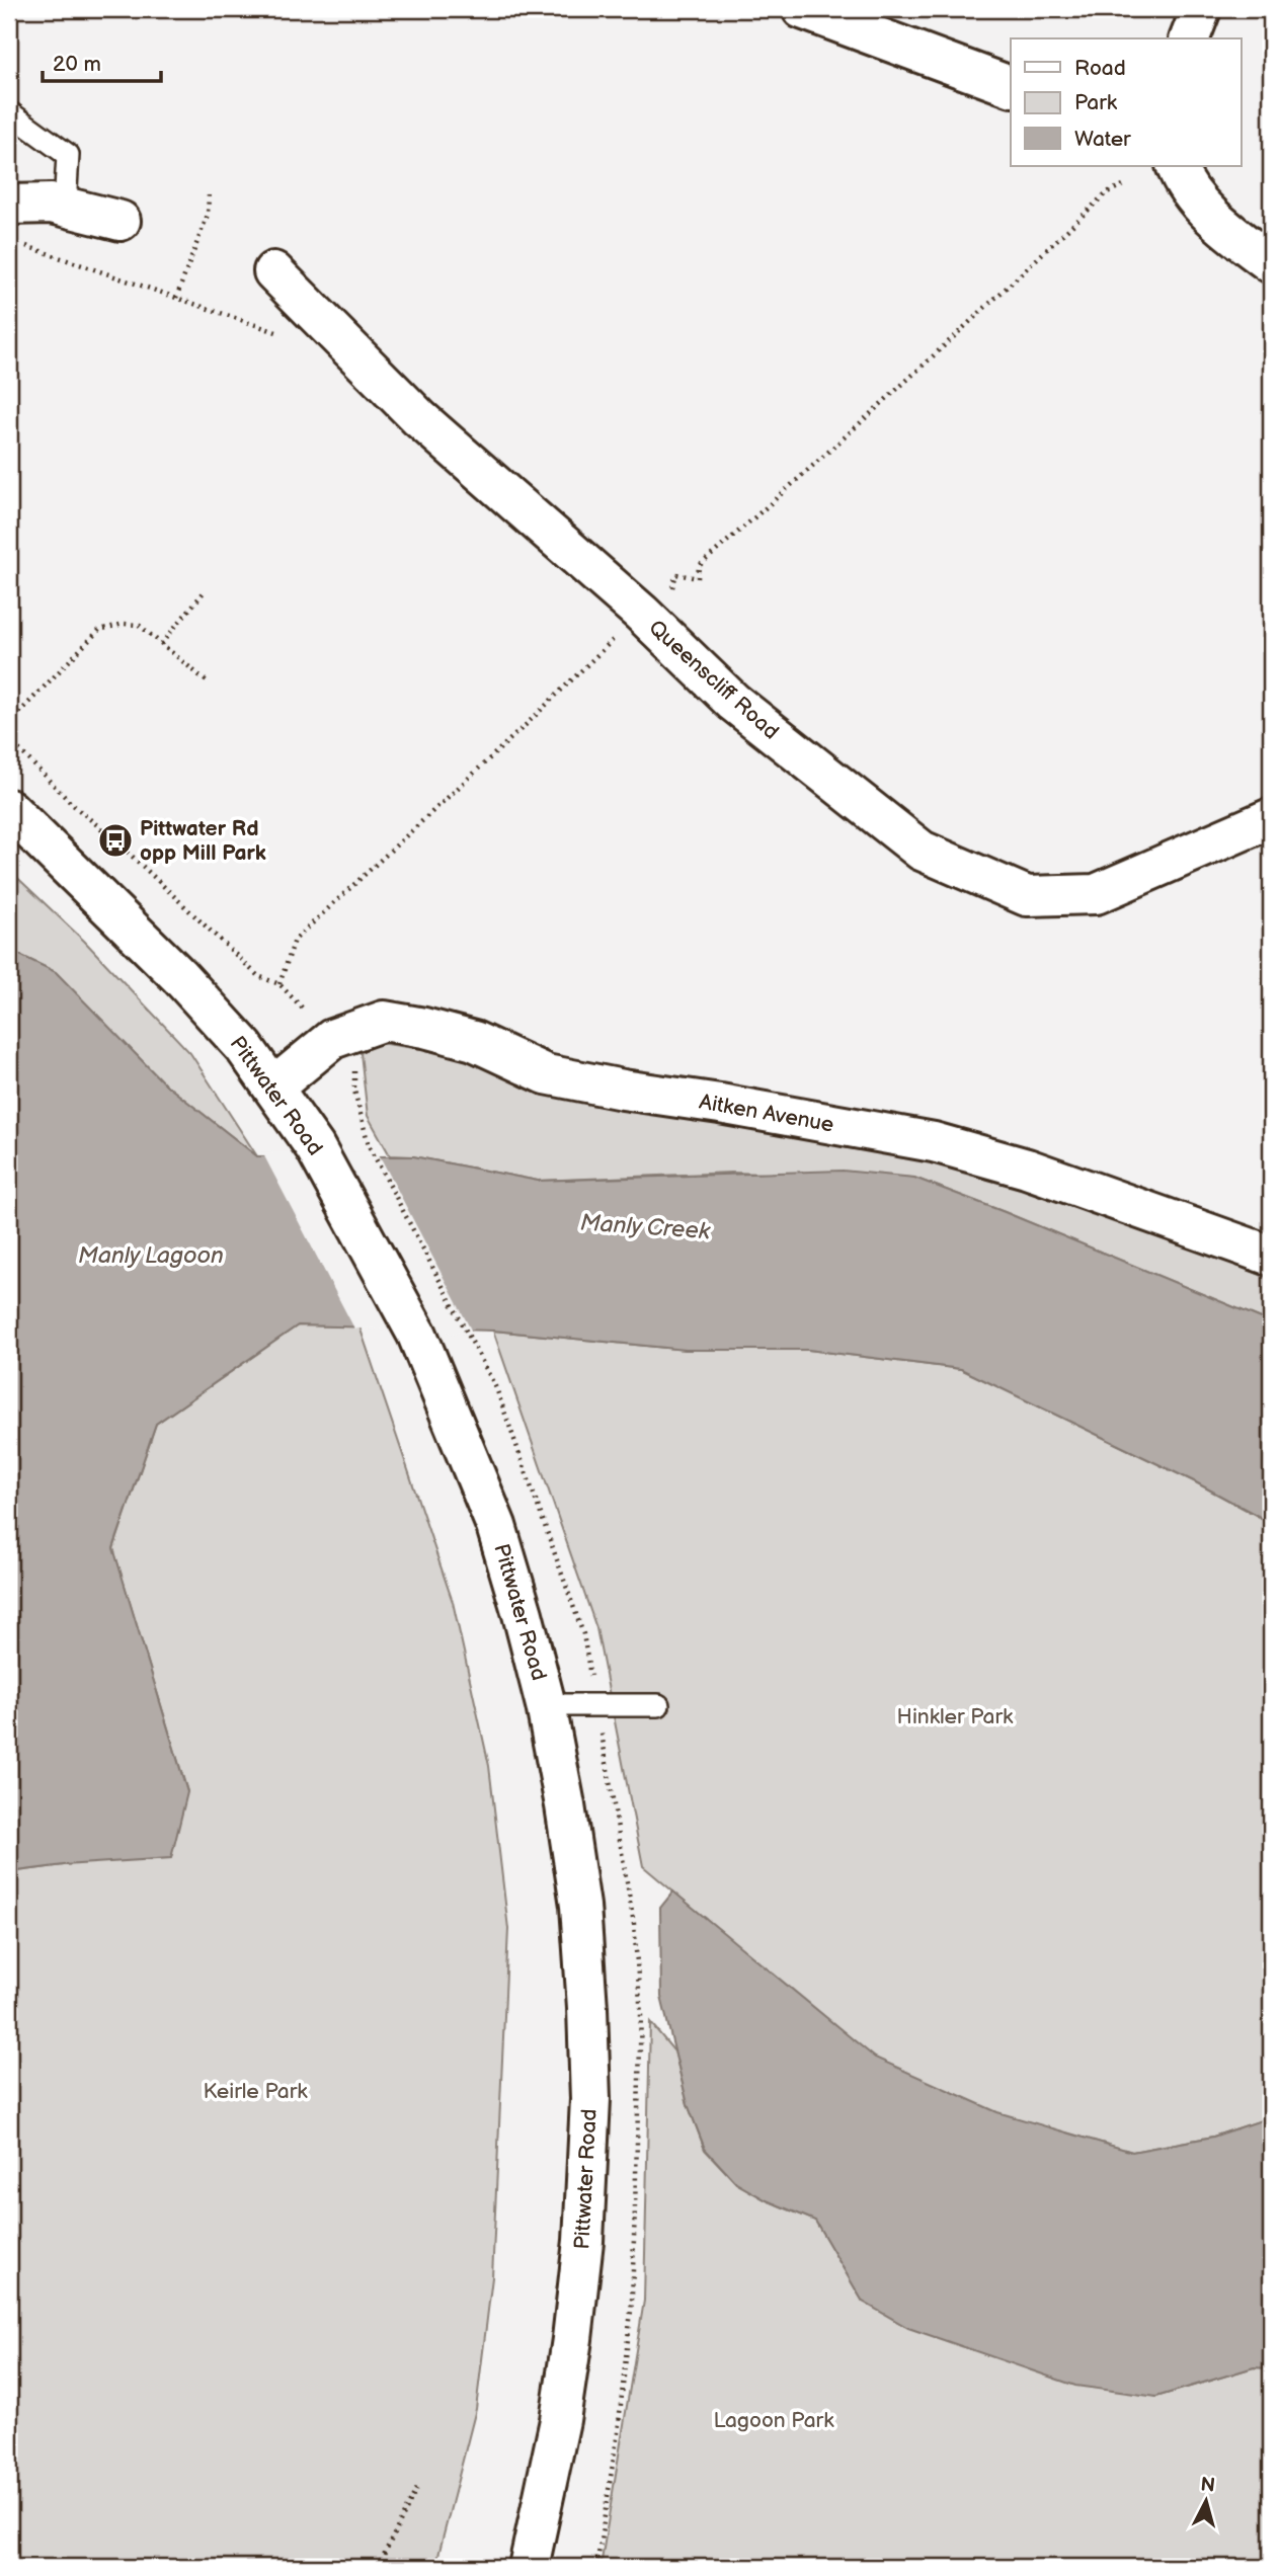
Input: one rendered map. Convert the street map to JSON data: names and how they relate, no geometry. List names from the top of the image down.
{
  "streets": {
    "street": ["Queenscliff Road", "Pittwater Road", "Aitken Avenue"]
  },
  "crossings": [
    ["Pittwater Road", "Aitken Avenue"]
  ],
  "water": ["Manly Creek", "Manly Lagoon"],
  "parks": ["Hinkler Park", "Keirle Park", "Lagoon Park"],
  "places": {
    "bus stop": ["Pittwater Rd opp Mill Park"]
  },
  "legend": ["Road", "Park", "Water"],
  "scale_bar": "20 m",
  "north": "top"
}
